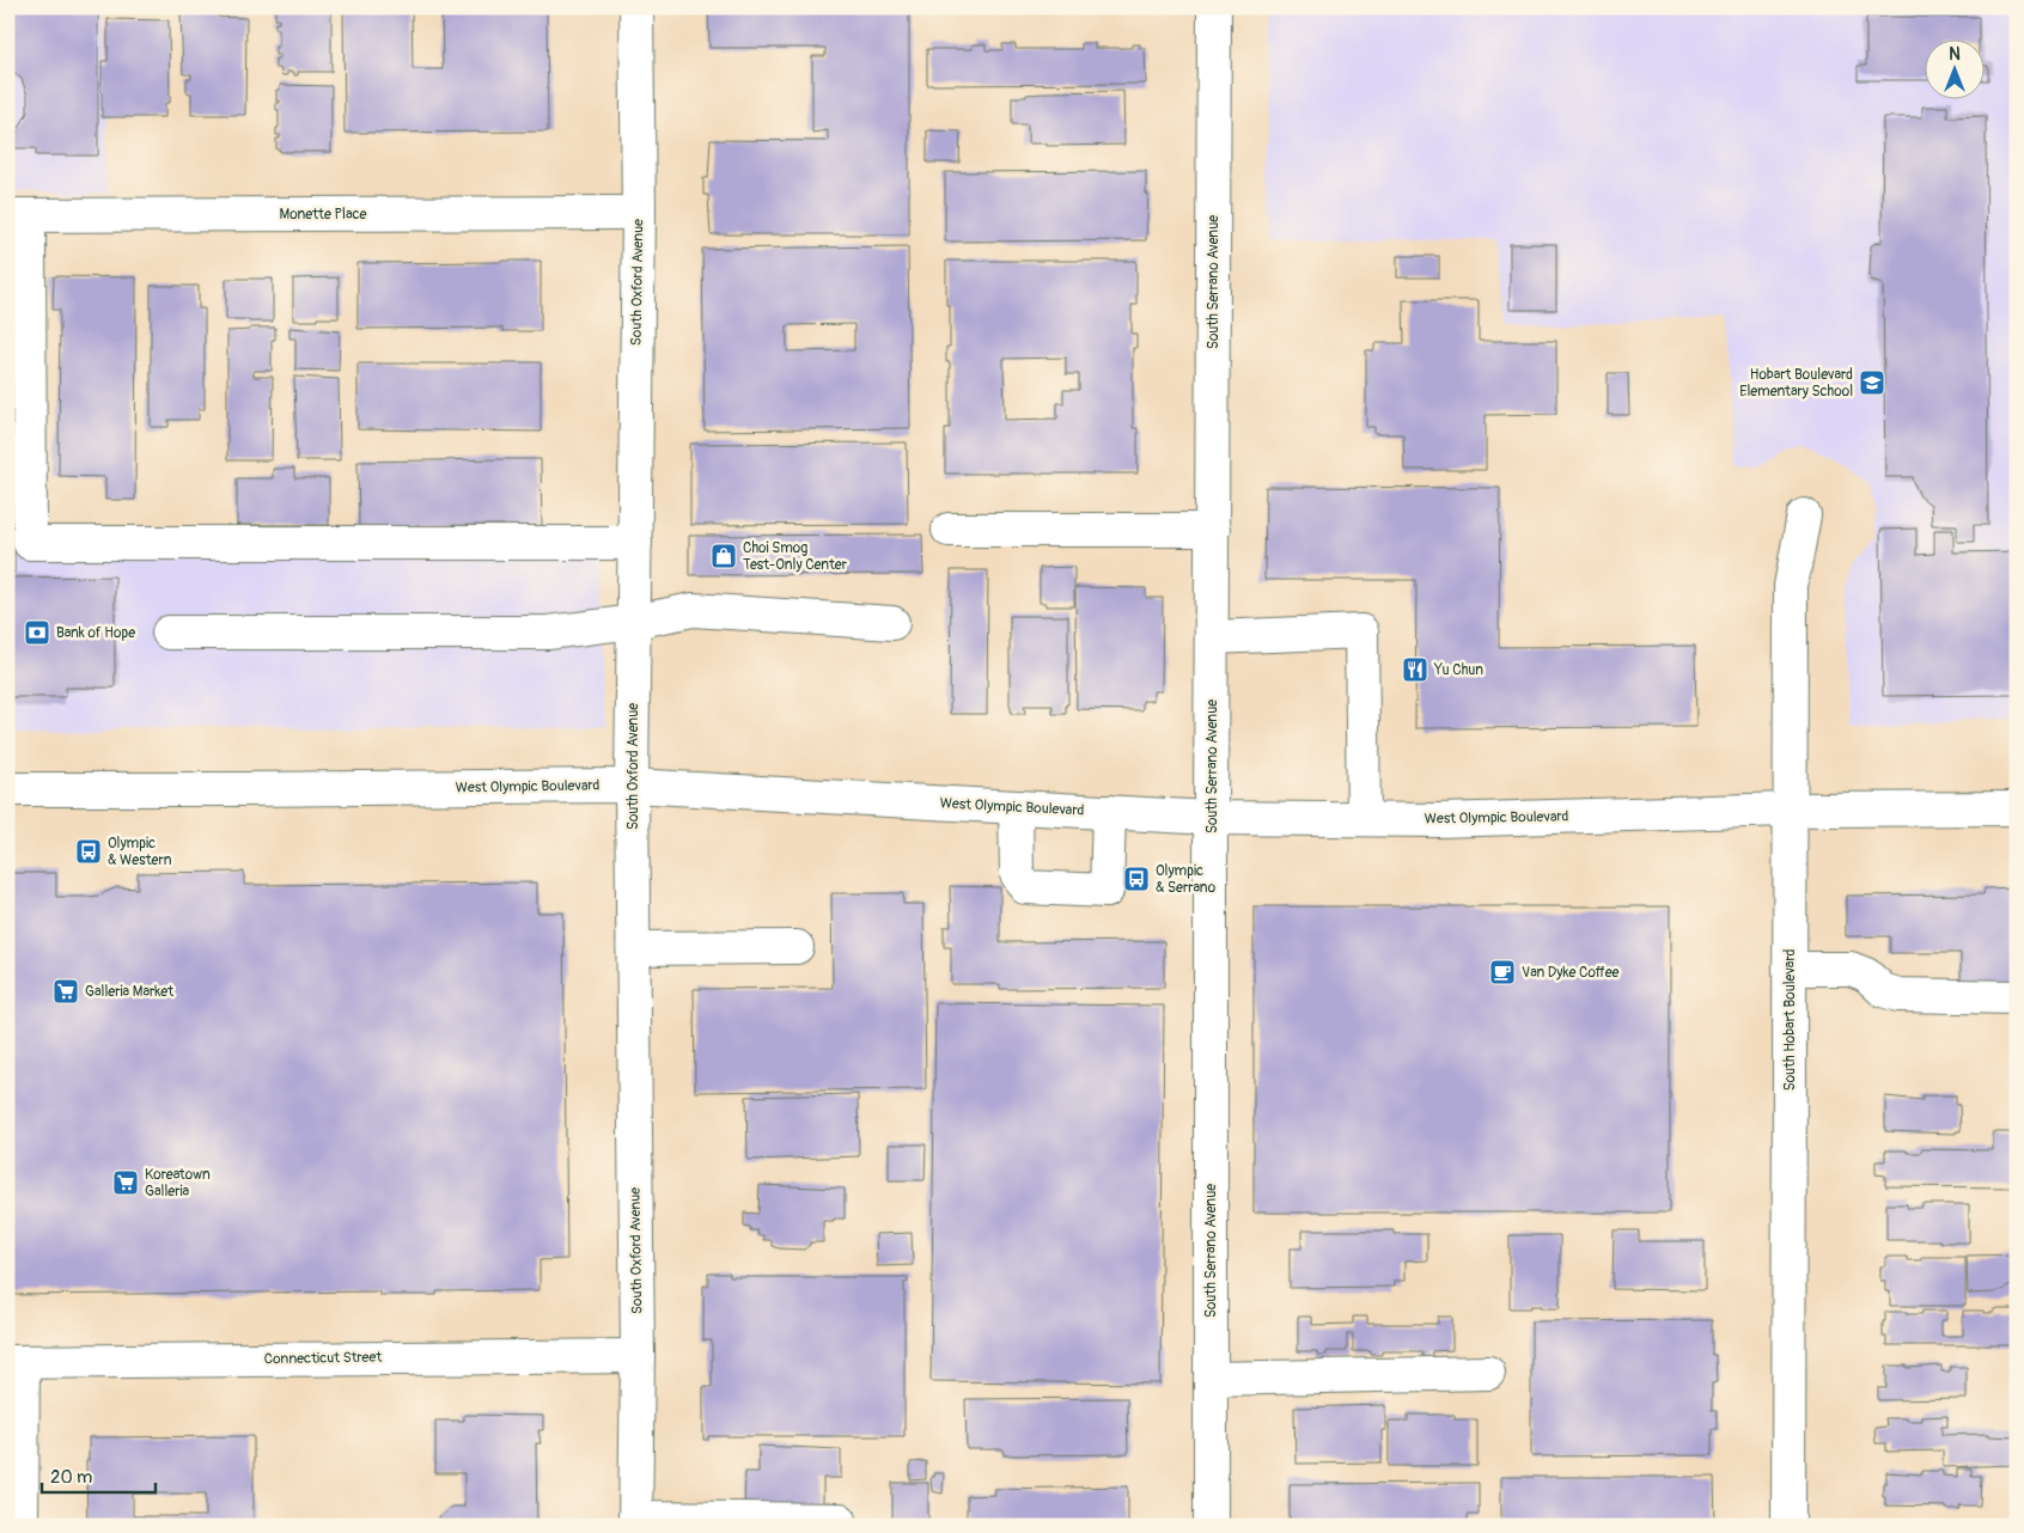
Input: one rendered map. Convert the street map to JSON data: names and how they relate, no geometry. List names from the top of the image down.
{
  "streets": {
    "street": [
      "Monette Place",
      "South Oxford Avenue",
      "South Serrano Avenue",
      "West Olympic Boulevard",
      "South Hobart Boulevard",
      "Connecticut Street"
    ]
  },
  "crossings": [
    ["Monette Place", "South Oxford Avenue"],
    ["South Oxford Avenue", "West Olympic Boulevard"],
    ["South Oxford Avenue", "Connecticut Street"],
    ["South Serrano Avenue", "West Olympic Boulevard"],
    ["West Olympic Boulevard", "South Hobart Boulevard"]
  ],
  "places": {
    "school or university": ["Hobart Boulevard Elementary School"],
    "shop": ["Choi Smog Test-Only Center"],
    "bank": ["Bank of Hope"],
    "restaurant": ["Yu Chun"],
    "bus stop": ["Olympic & Western", "Olympic & Serrano"],
    "cafe": ["Van Dyke Coffee"],
    "supermarket": ["Galleria Market", "Koreatown Galleria"]
  },
  "scale_bar": "20 m",
  "north": "top"
}
